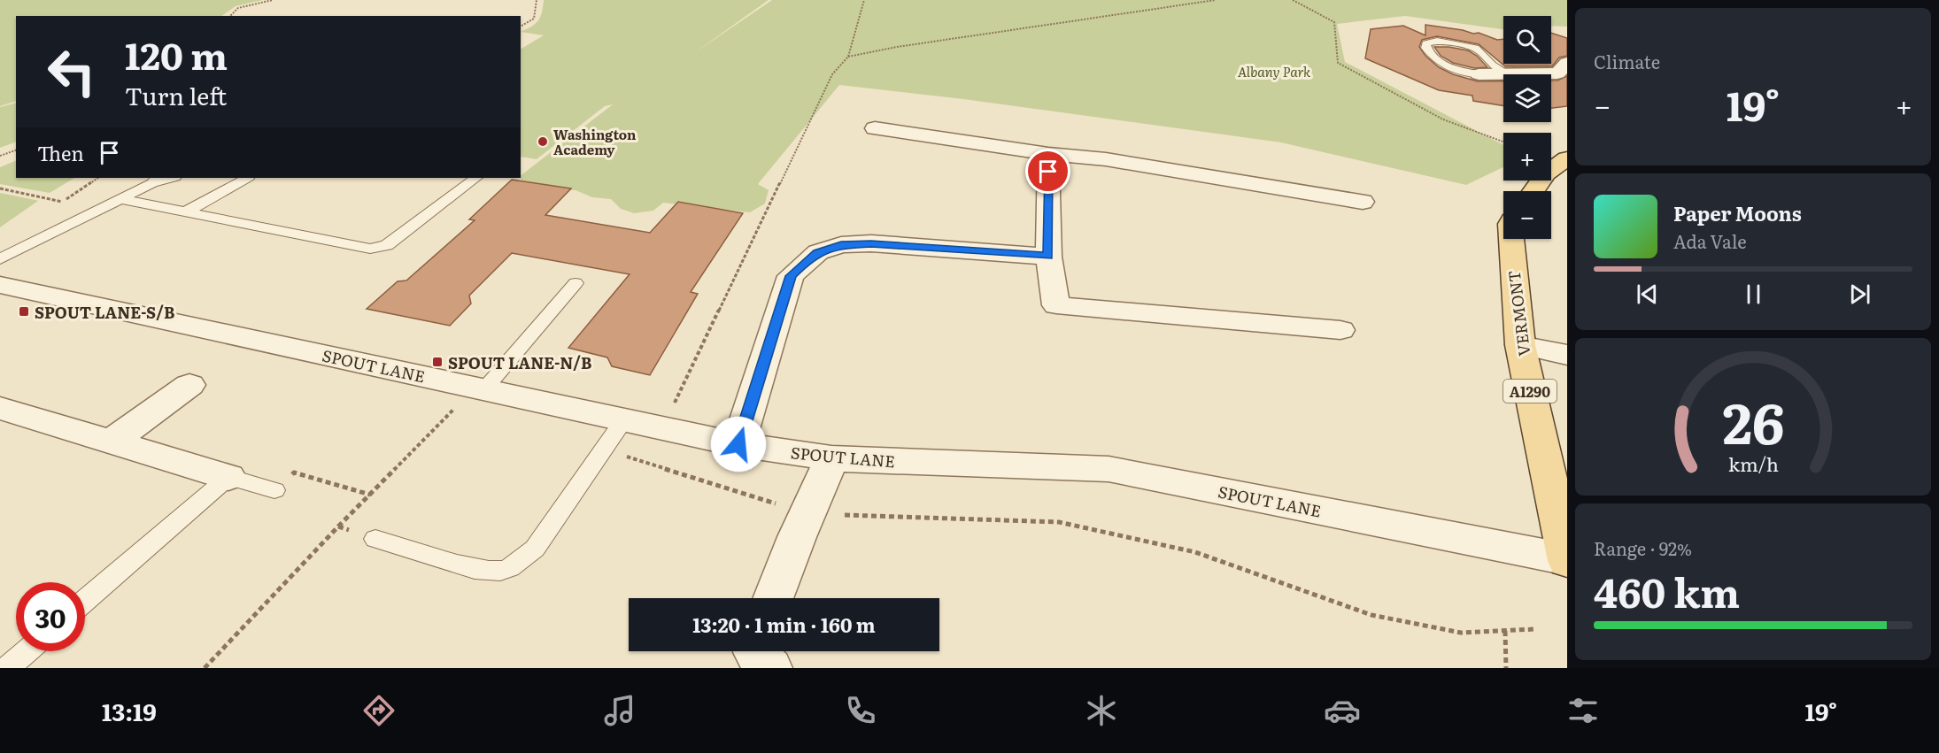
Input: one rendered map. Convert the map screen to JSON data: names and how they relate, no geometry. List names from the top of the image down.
{
  "streets": {
    "main road": ["VERMONT", "A1290"],
    "street": ["SPOUT LANE"]
  },
  "crossings": [
    ["VERMONT", "SPOUT LANE"]
  ],
  "parks": ["Albany Park"],
  "places": {
    "other": ["Washington Academy"],
    "transit": ["SPOUT LANE-S/B", "SPOUT LANE-N/B"]
  },
  "page": {
    "tile": [
      "Climate",
      ["Range · 92%", "460 km"]
    ],
    "map_buttons": ["+", "−"],
    "turn": ["120 m", "Turn left"],
    "heat": ["−", "19°", "+"],
    "then": "Then",
    "song": ["Paper Moons", "Ada Vale"],
    "limit": "30",
    "trip": "13:20 · 1 min · 160 m",
    "tabs": ["13:19", "19°"],
    "gauge": ["26", "km/h"]
  }
}
